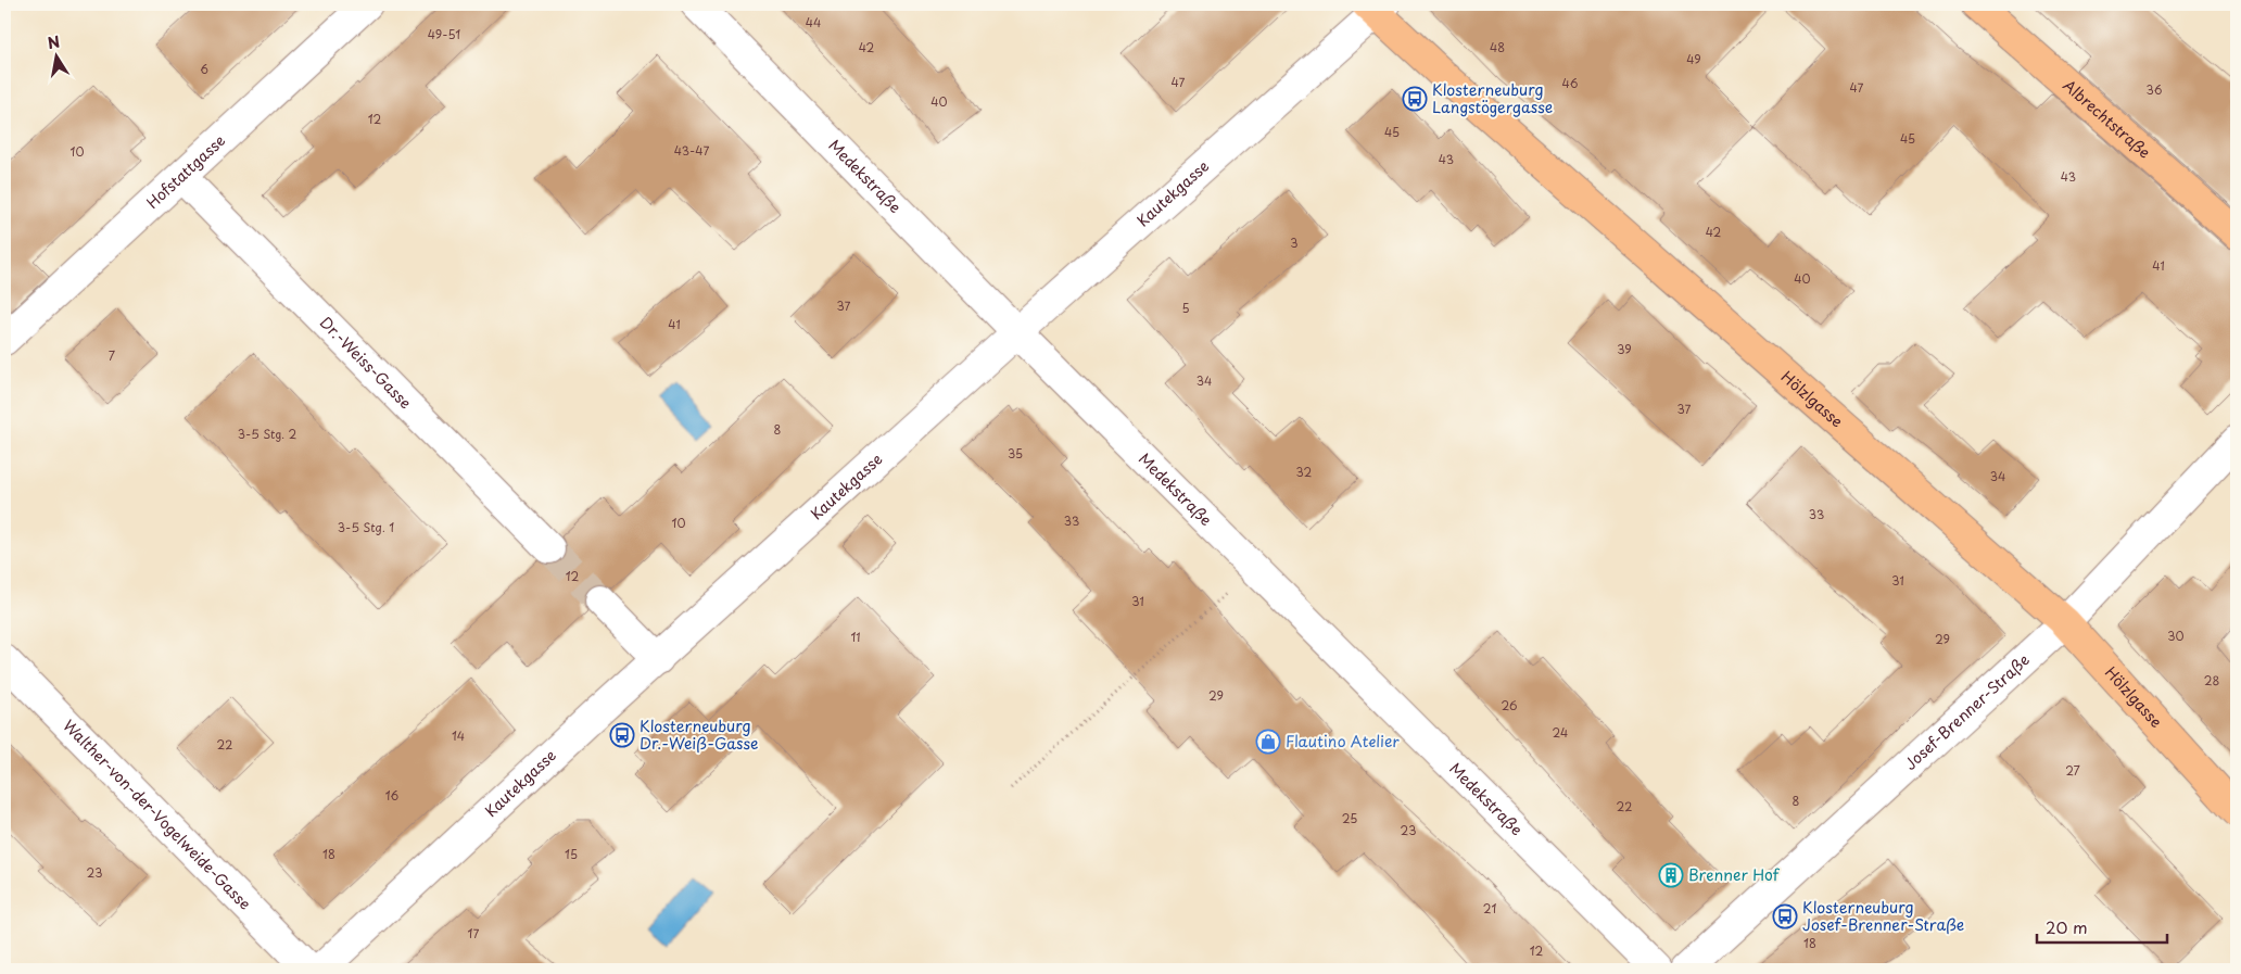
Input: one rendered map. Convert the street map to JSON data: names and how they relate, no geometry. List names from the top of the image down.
{
  "streets": {
    "main road": ["Albrechtstraße", "Hölzlgasse"],
    "street": [
      "Hofstattgasse",
      "Medekstraße",
      "Kautekgasse",
      "Dr.-Weiss-Gasse",
      "Josef-Brenner-Straße",
      "Walther-von-der-Vogelweide-Gasse"
    ]
  },
  "crossings": [
    ["Hofstattgasse", "Dr.-Weiss-Gasse"],
    ["Medekstraße", "Kautekgasse"],
    ["Kautekgasse", "Hölzlgasse"],
    ["Hölzlgasse", "Josef-Brenner-Straße"]
  ],
  "places": {
    "bus stop": ["Klosterneuburg Langstögergasse", "Klosterneuburg Dr.-Weiß-Gasse", "Klosterneuburg Josef-Brenner-Straße"],
    "shop": ["Flautino Atelier"],
    "building": ["Brenner Hof"]
  },
  "house_numbers": [
    "44",
    "49-51",
    "42",
    "48",
    "49",
    "6",
    "47",
    "46",
    "47",
    "36",
    "40",
    "12",
    "45",
    "45",
    "43-47",
    "10",
    "43",
    "43",
    "42",
    "3",
    "41",
    "40",
    "37",
    "5",
    "41",
    "39",
    "7",
    "34",
    "37",
    "8",
    "3-5 Stg. 2",
    "35",
    "32",
    "34",
    "33",
    "33",
    "10",
    "3-5 Stg. 1",
    "12",
    "31",
    "31",
    "30",
    "11",
    "29",
    "28",
    "29",
    "26",
    "24",
    "14",
    "22",
    "27",
    "16",
    "8",
    "22",
    "25",
    "23",
    "18",
    "15",
    "23",
    "21",
    "17",
    "18",
    "12"
  ],
  "scale_bar": "20 m",
  "north": "top"
}
